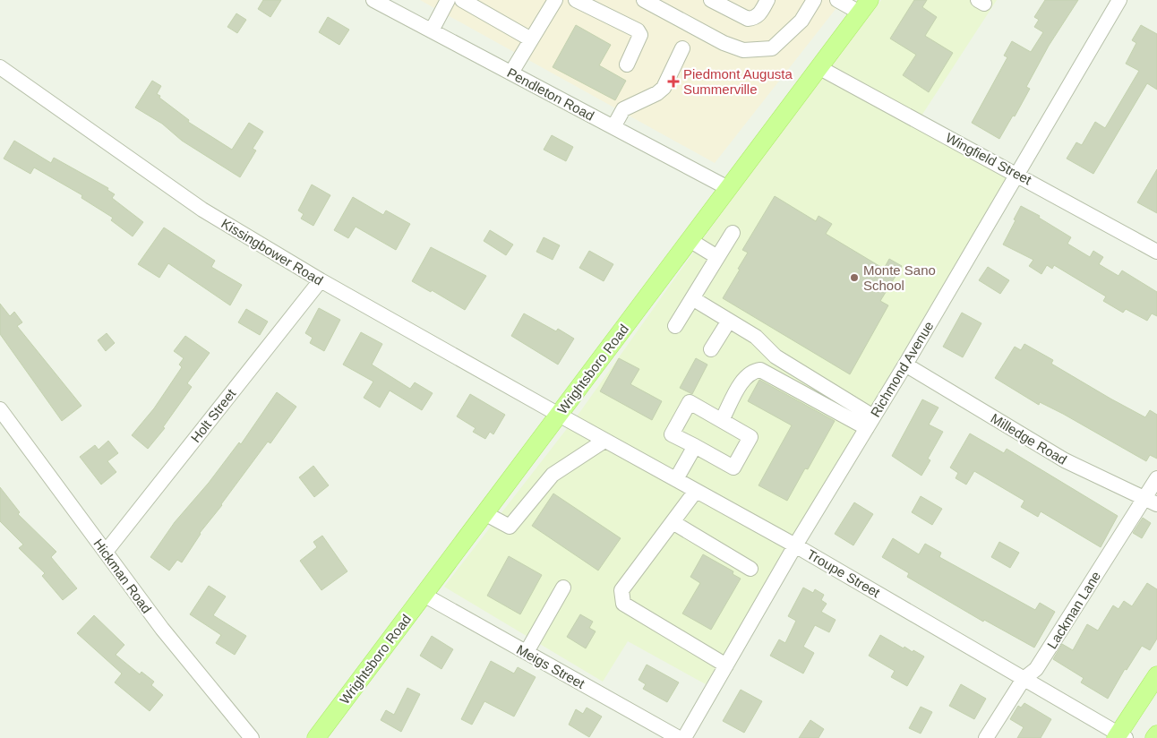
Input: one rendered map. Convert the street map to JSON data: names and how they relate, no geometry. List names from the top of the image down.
{
  "streets": {
    "main road": ["Wrightsboro Road"],
    "street": [
      "Pendleton Road",
      "Wingfield Street",
      "Kissingbower Road",
      "Richmond Avenue",
      "Holt Street",
      "Milledge Road",
      "Troupe Street",
      "Hickman Road",
      "Lackman Lane",
      "Meigs Street"
    ]
  },
  "crossings": [
    ["Pendleton Road", "Wrightsboro Road"],
    ["Wingfield Street", "Wrightsboro Road"],
    ["Wingfield Street", "Richmond Avenue"],
    ["Kissingbower Road", "Wrightsboro Road"],
    ["Kissingbower Road", "Holt Street"],
    ["Kissingbower Road", "Troupe Street"],
    ["Wrightsboro Road", "Troupe Street"],
    ["Wrightsboro Road", "Meigs Street"],
    ["Richmond Avenue", "Milledge Road"],
    ["Richmond Avenue", "Troupe Street"],
    ["Holt Street", "Hickman Road"],
    ["Milledge Road", "Lackman Lane"],
    ["Troupe Street", "Lackman Lane"]
  ],
  "places": {
    "health": ["Piedmont Augusta Summerville"],
    "other": ["Monte Sano School"]
  }
}
